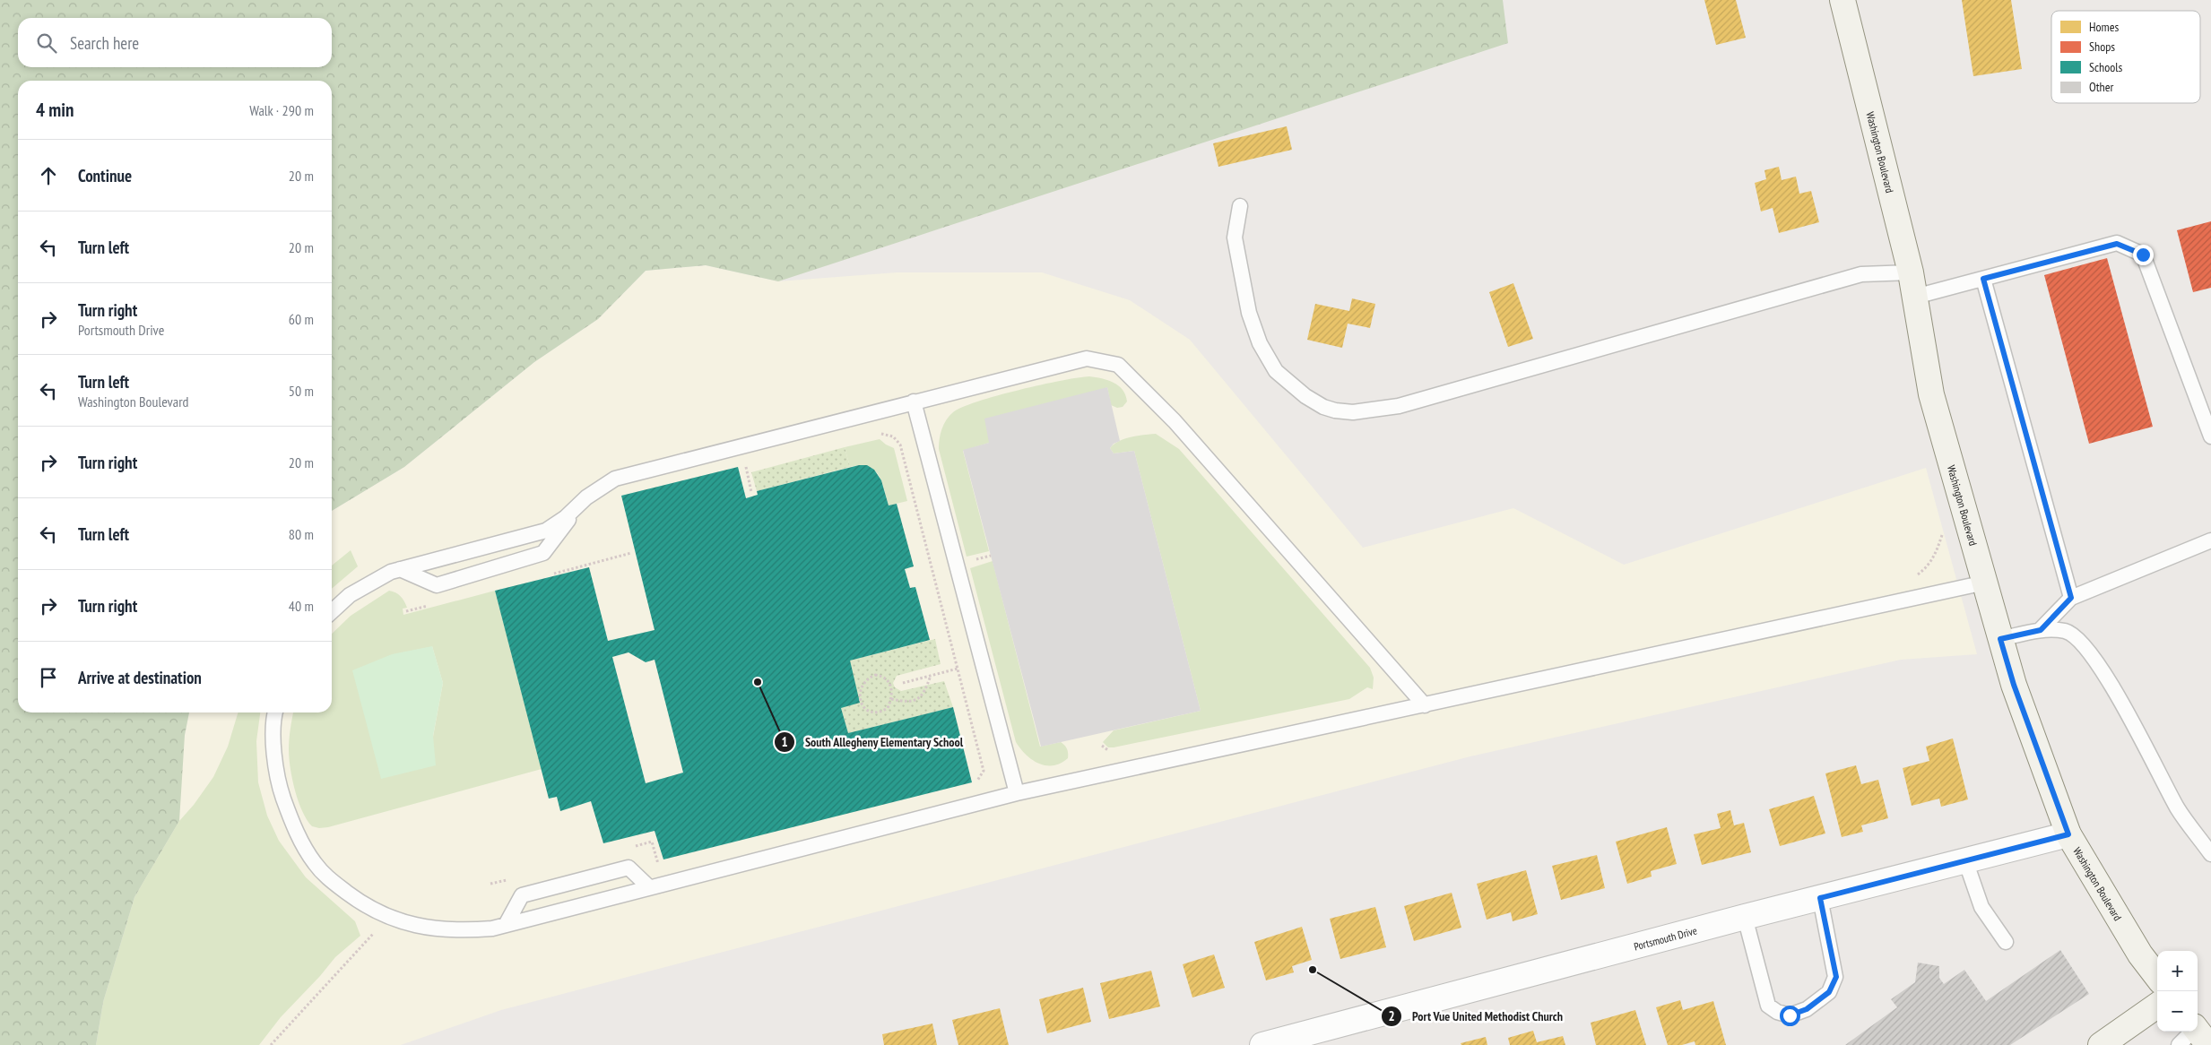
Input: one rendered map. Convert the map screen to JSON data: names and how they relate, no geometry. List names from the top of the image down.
{
  "streets": {
    "street": ["Washington Boulevard", "Portsmouth Drive"]
  },
  "crossings": [
    ["Washington Boulevard", "Portsmouth Drive"]
  ],
  "places": ["South Allegheny Elementary School", "Port Vue United Methodist Church"],
  "legend": [
    "Homes",
    "Shops",
    "Schools",
    "Other"
  ],
  "page": {
    "search": "Search here",
    "heading": ["4 min", "Walk · 290 m"],
    "list": [
      ["Continue", "20 m"],
      ["Turn left", "20 m"],
      ["Turn right", "Portsmouth Drive", "60 m"],
      ["Turn left", "Washington Boulevard", "50 m"],
      ["Turn right", "20 m"],
      ["Turn left", "80 m"],
      ["Turn right", "40 m"],
      "Arrive at destination"
    ],
    "map_buttons": ["+", "−"]
  }
}
